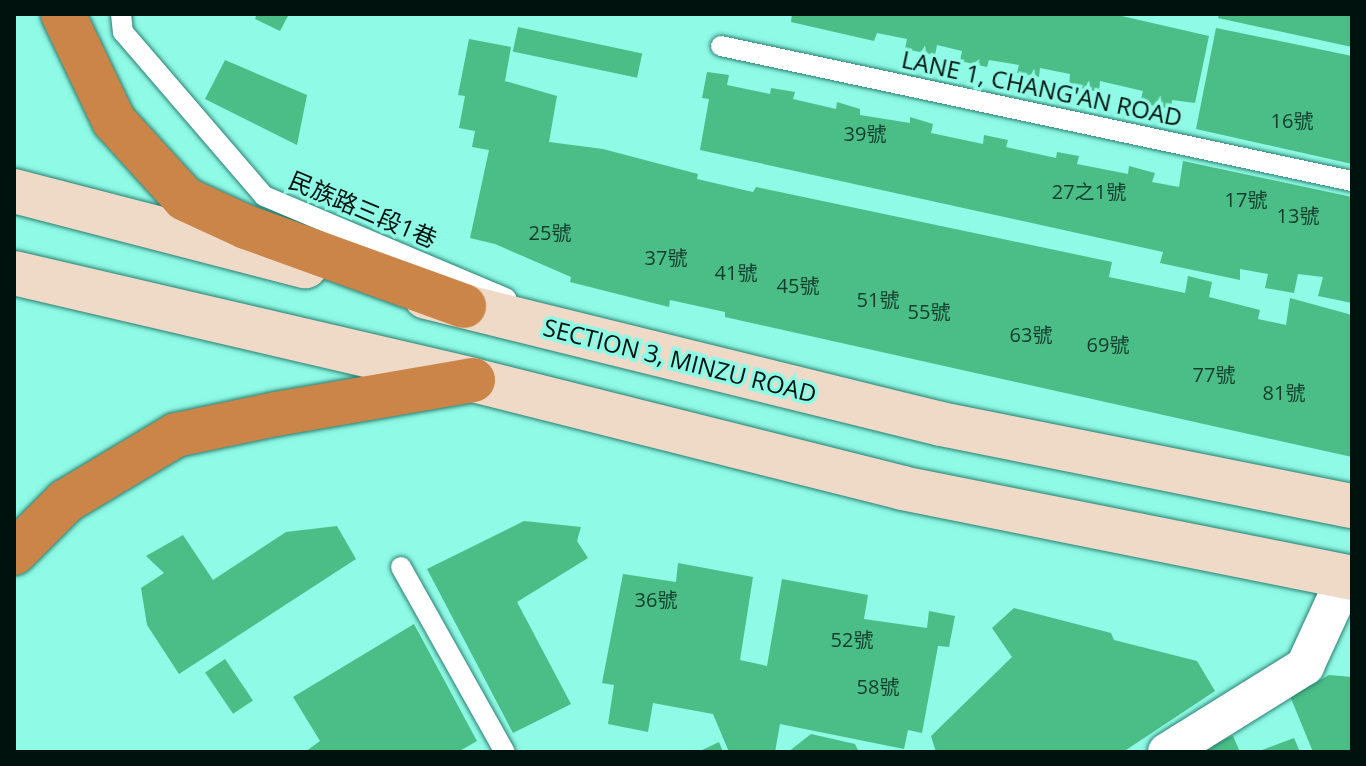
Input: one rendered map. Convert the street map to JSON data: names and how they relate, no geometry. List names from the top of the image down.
{
  "streets": {
    "main road": ["SECTION 3, MINZU ROAD"],
    "lane": ["LANE 1, CHANG'AN ROAD", "民族路三段1巷"]
  },
  "crossings": [
    ["民族路三段1巷", "SECTION 3, MINZU ROAD"]
  ],
  "house_numbers": [
    "16號",
    "39號",
    "27之1號",
    "17號",
    "13號",
    "25號",
    "37號",
    "41號",
    "45號",
    "51號",
    "55號",
    "63號",
    "69號",
    "77號",
    "81號",
    "36號",
    "52號",
    "58號"
  ]
}
